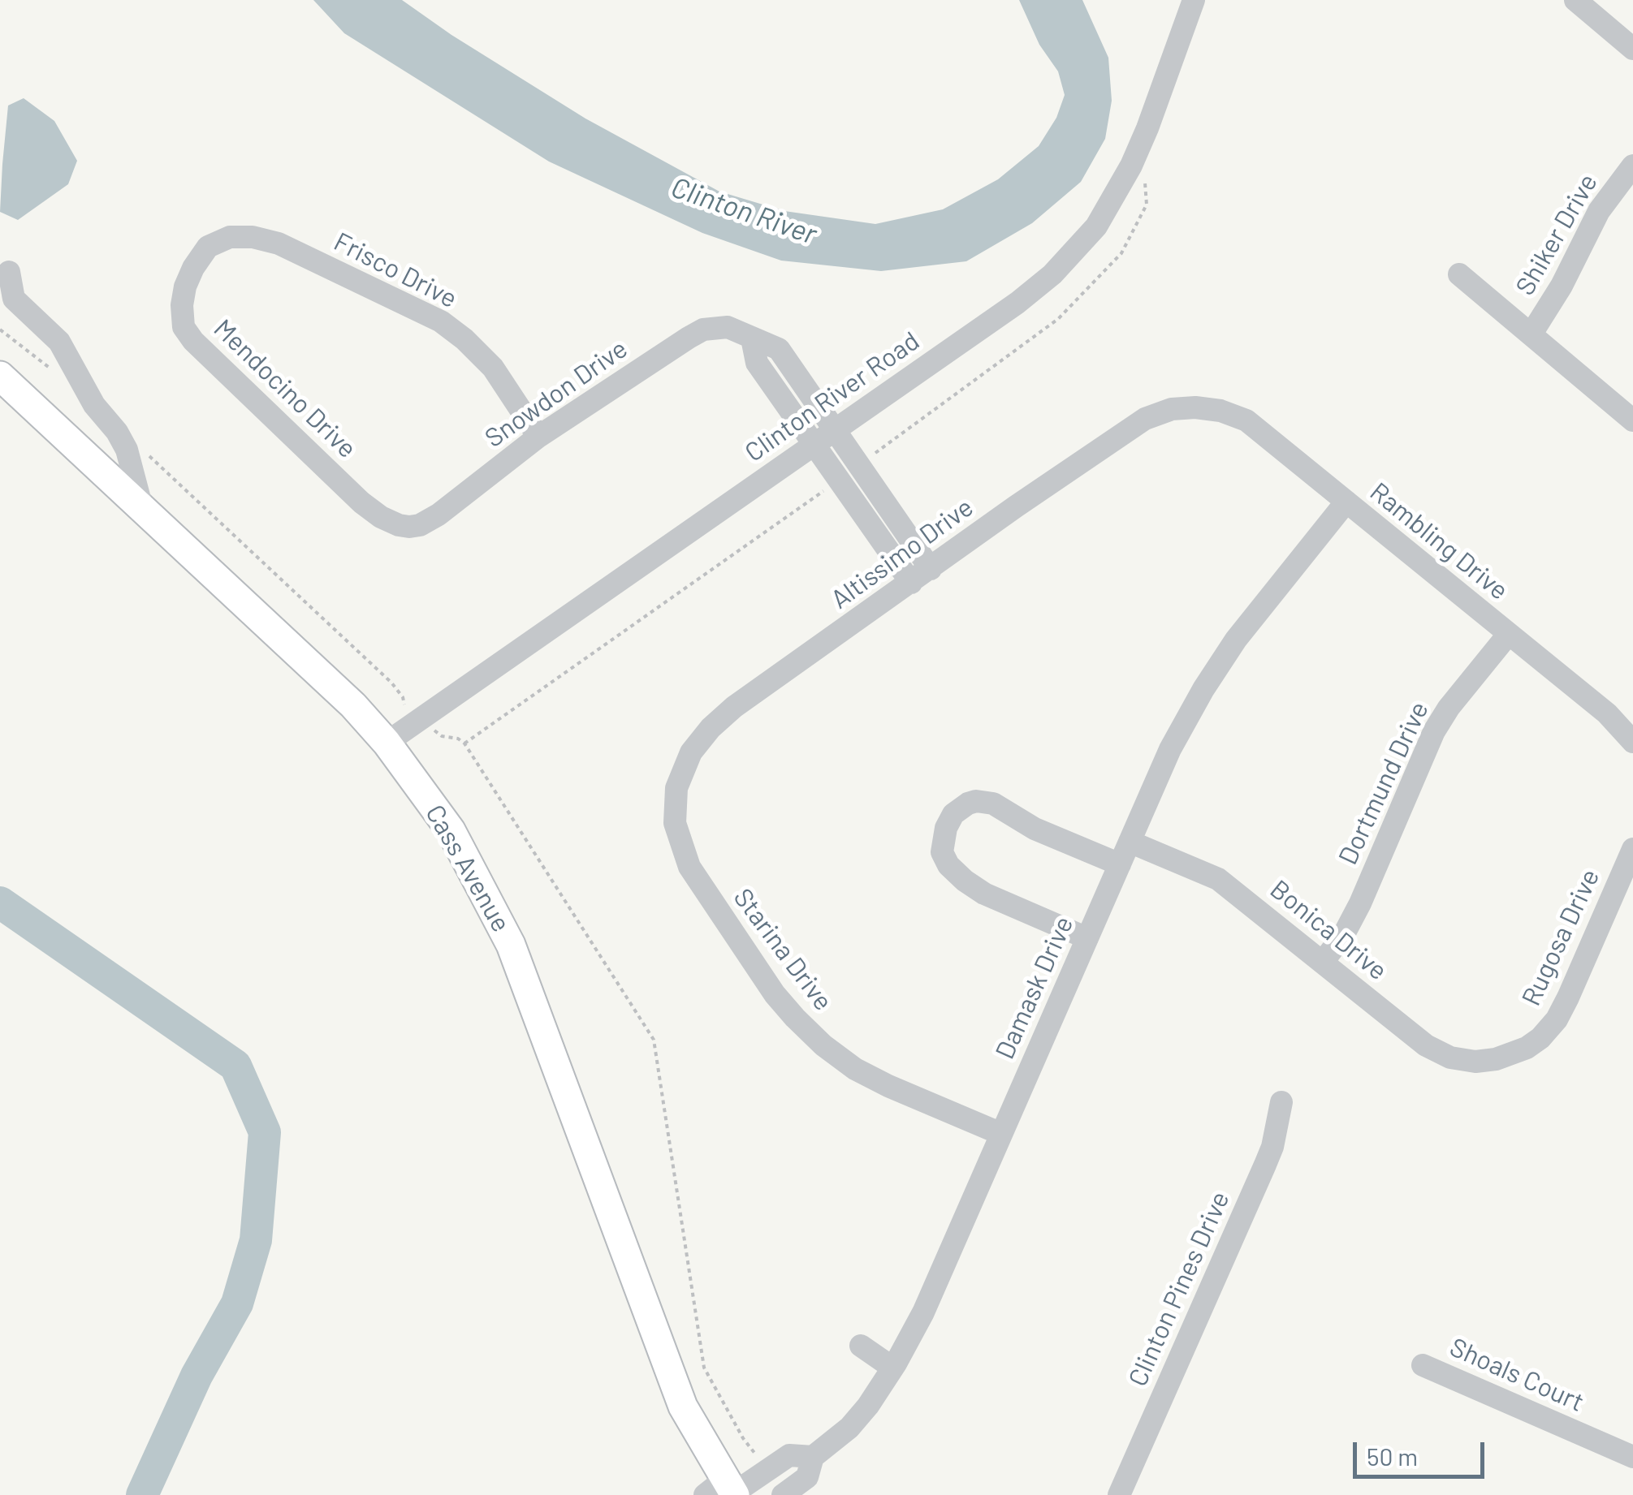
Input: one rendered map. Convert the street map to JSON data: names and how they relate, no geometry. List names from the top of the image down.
{
  "streets": {
    "main road": ["Cass Avenue"],
    "street": [
      "Shiker Drive",
      "Frisco Drive",
      "Mendocino Drive",
      "Snowdon Drive",
      "Clinton River Road",
      "Rambling Drive",
      "Altissimo Drive",
      "Dortmund Drive",
      "Bonica Drive",
      "Rugosa Drive",
      "Starina Drive",
      "Damask Drive",
      "Clinton Pines Drive",
      "Shoals Court"
    ]
  },
  "crossings": [
    ["Frisco Drive", "Mendocino Drive"],
    ["Frisco Drive", "Snowdon Drive"],
    ["Mendocino Drive", "Snowdon Drive"],
    ["Snowdon Drive", "Clinton River Road"],
    ["Snowdon Drive", "Altissimo Drive"],
    ["Clinton River Road", "Cass Avenue"],
    ["Rambling Drive", "Altissimo Drive"],
    ["Rambling Drive", "Dortmund Drive"],
    ["Rambling Drive", "Damask Drive"],
    ["Altissimo Drive", "Starina Drive"],
    ["Dortmund Drive", "Bonica Drive"],
    ["Bonica Drive", "Rugosa Drive"],
    ["Bonica Drive", "Damask Drive"],
    ["Starina Drive", "Damask Drive"]
  ],
  "water": ["Clinton River"],
  "scale_bar": "50 m"
}
